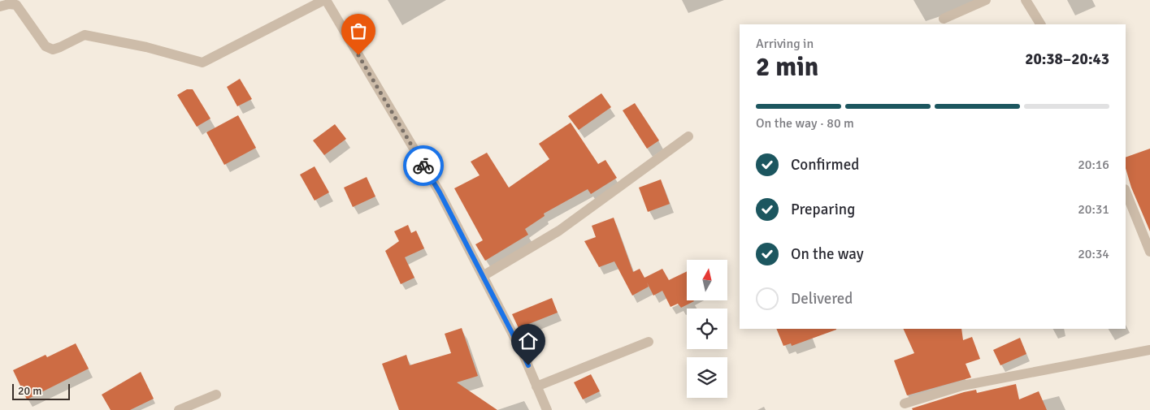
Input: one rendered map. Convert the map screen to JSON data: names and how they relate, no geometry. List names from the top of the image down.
{
  "scale_bar": "20 m",
  "north": "top",
  "page": {
    "heading": ["2 min", "Arriving in", "20:38–20:43"],
    "bar": "On the way · 80 m",
    "list": [
      ["Confirmed", "20:16"],
      ["Preparing", "20:31"],
      ["On the way", "20:34"],
      "Delivered"
    ],
    "scale": "20 m"
  }
}
